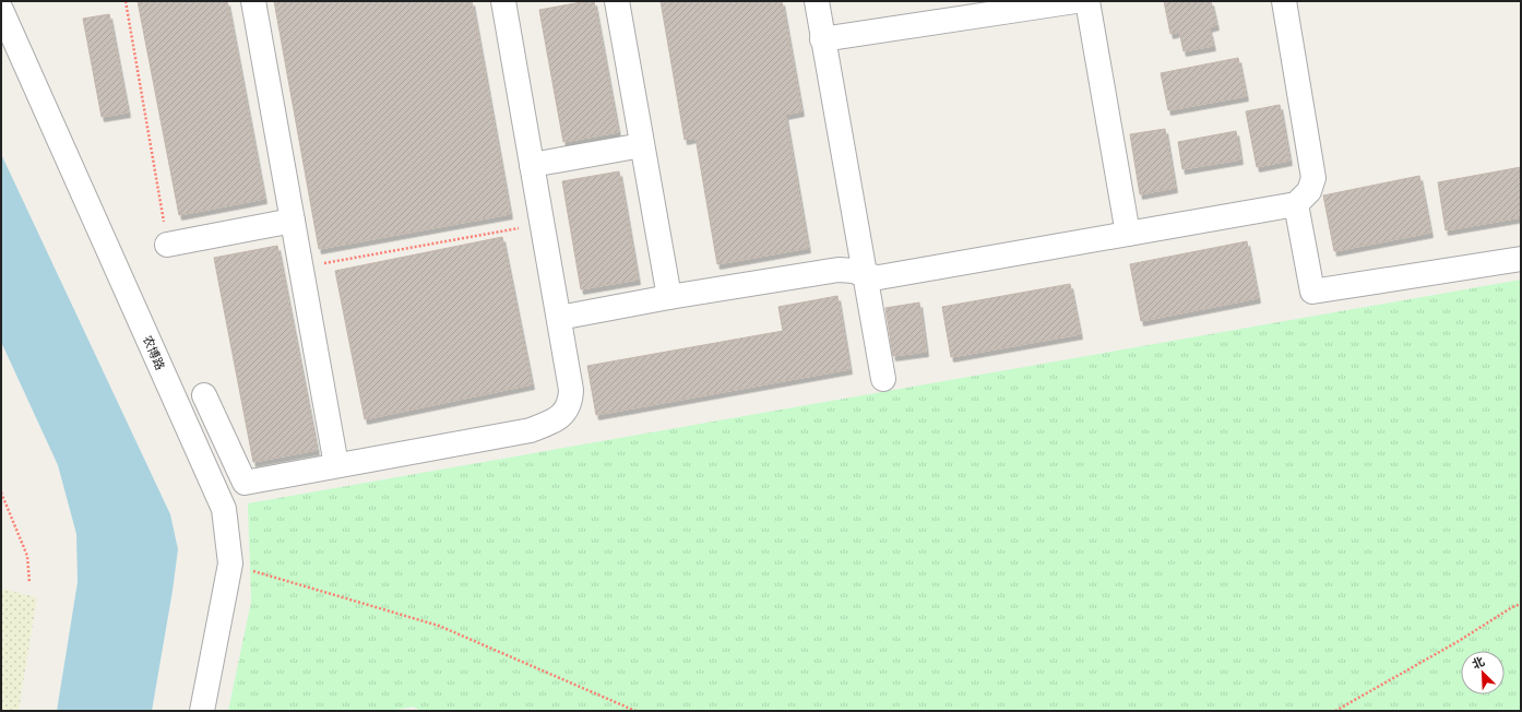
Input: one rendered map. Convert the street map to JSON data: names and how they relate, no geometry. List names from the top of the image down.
{
  "streets": {
    "street": ["农博路"]
  },
  "north": "top left"
}
